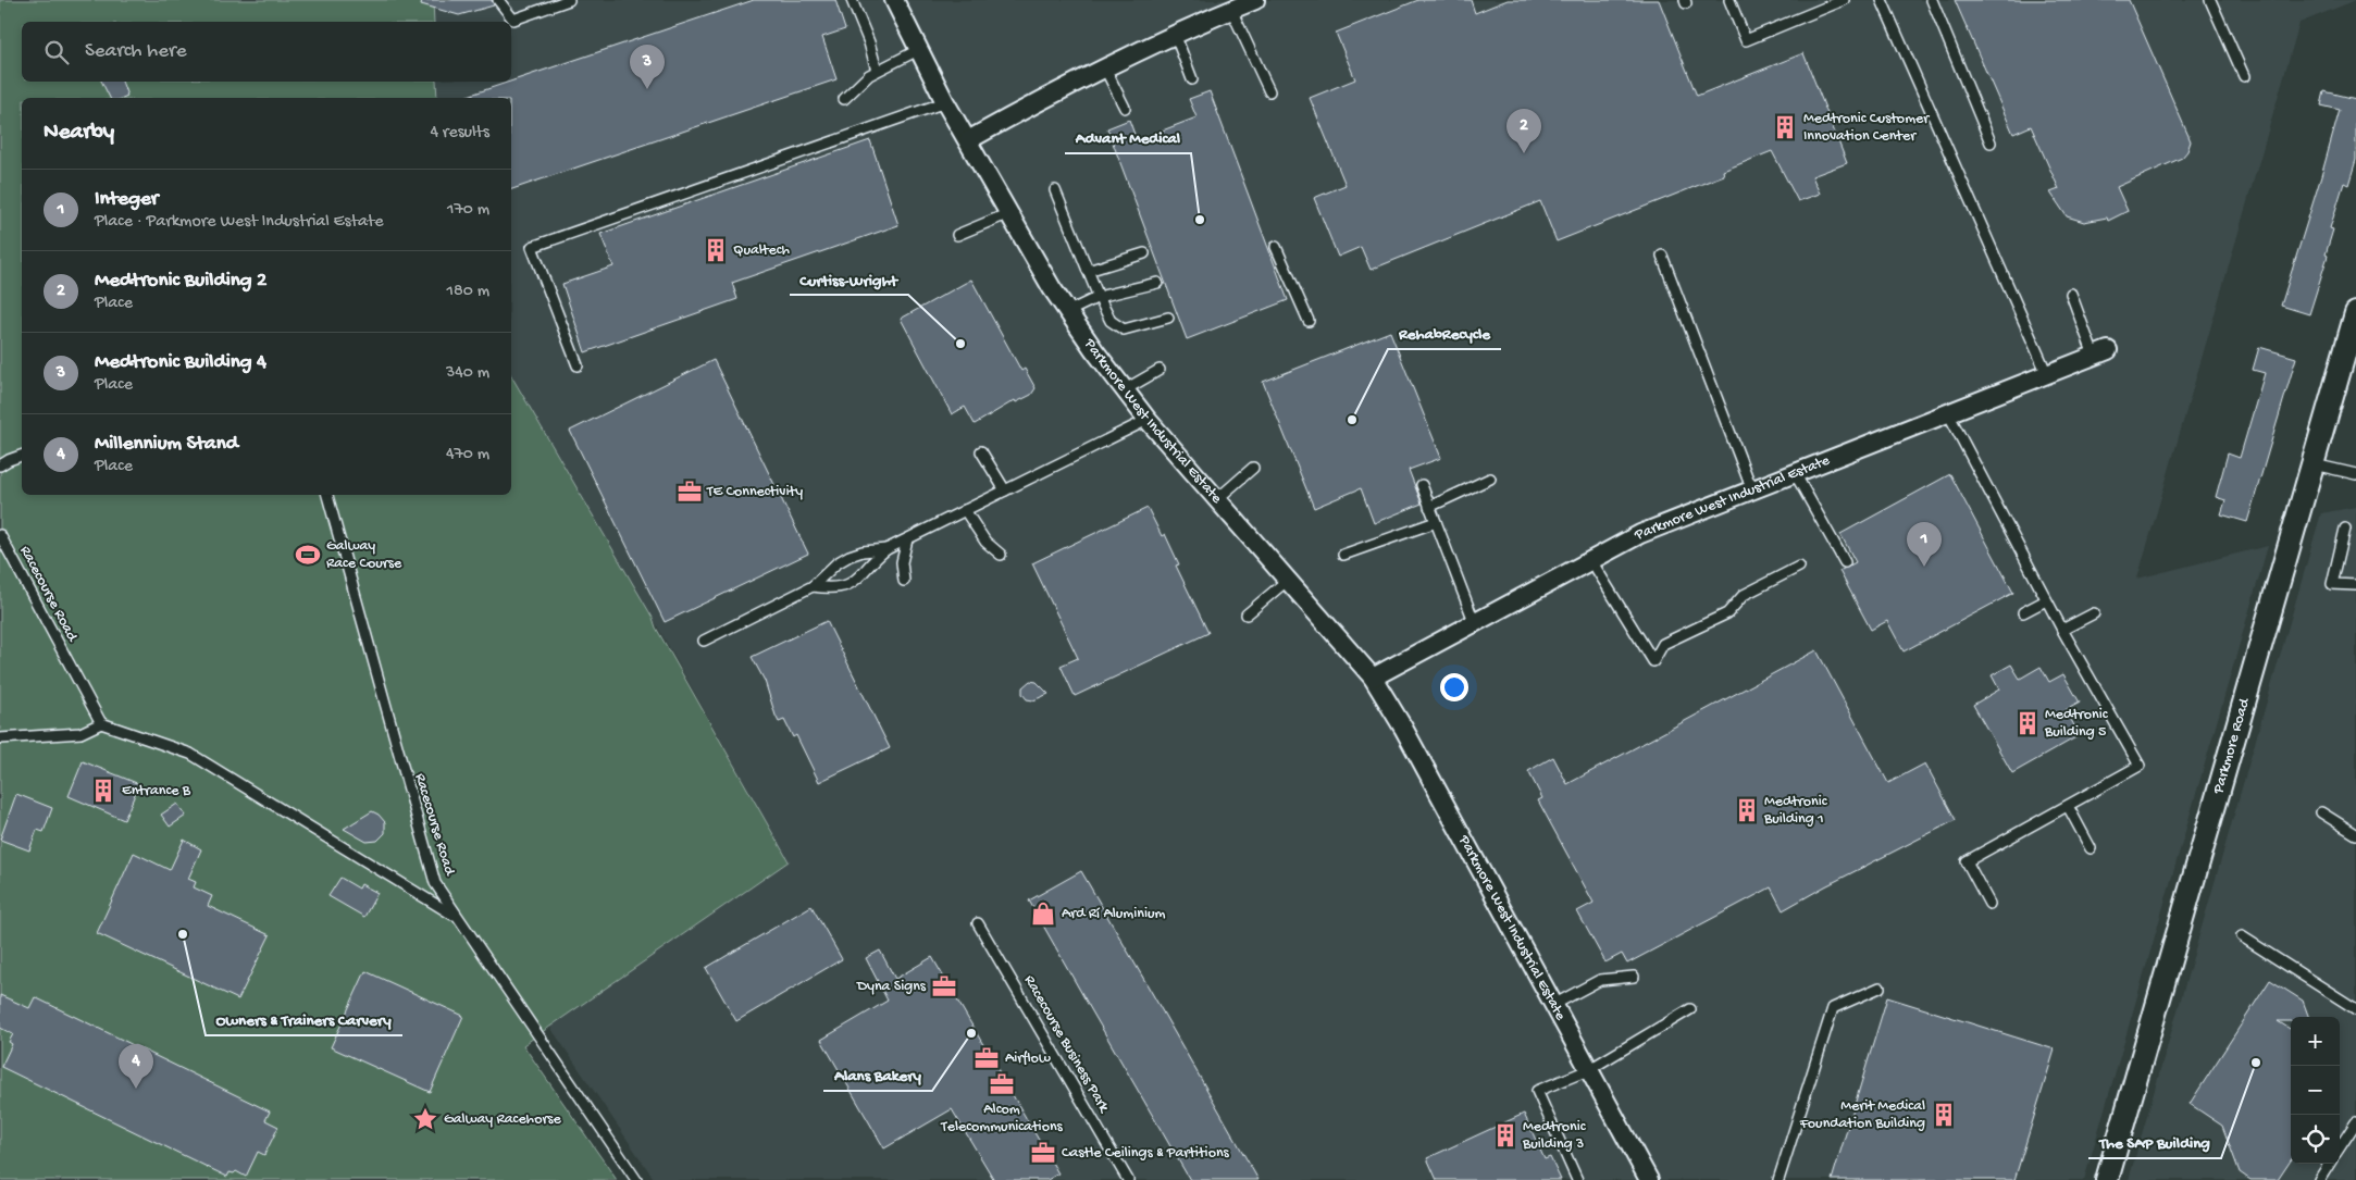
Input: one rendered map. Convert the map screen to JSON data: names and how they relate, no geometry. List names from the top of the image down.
{
  "streets": {
    "street": ["Parkmore West Industrial Estate", "Parkmore Road"],
    "lane": ["Racecourse Road", "Racecourse Business Park"]
  },
  "places": {
    "building": [
      "Medtronic Customer Innovation Center",
      "Qualtech",
      "Medtronic Building 5",
      "Entrance B",
      "Medtronic Building 1",
      "Merit Medical Foundation Building",
      "Medtronic Building 3"
    ],
    "other": [
      "Advant Medical",
      "Curtiss-Wright",
      "RehabRecycle",
      "Owners & Trainers Carvery",
      "Alans Bakery",
      "The SAP Building"
    ],
    "office": [
      "TE Connectivity",
      "Dyna Signs",
      "Airflow",
      "Alcom Telecommunications",
      "Castle Ceilings & Partitions"
    ],
    "sports": ["Galway Race Course"],
    "shop": ["Ard Rí Aluminium"],
    "place": ["Galway Racehorse"]
  },
  "page": {
    "search": "Search here",
    "pins": [
      "3",
      "2",
      "1",
      "4"
    ],
    "heading": ["Nearby", "4 results"],
    "list": [
      {
        "mark": "1",
        "name": "Integer",
        "note": "Place · Parkmore West Industrial Estate",
        "value": "170 m"
      },
      {
        "mark": "2",
        "name": "Medtronic Building 2",
        "note": "Place",
        "value": "180 m"
      },
      {
        "mark": "3",
        "name": "Medtronic Building 4",
        "note": "Place",
        "value": "340 m"
      },
      {
        "mark": "4",
        "name": "Millennium Stand",
        "note": "Place",
        "value": "470 m"
      }
    ],
    "map_buttons": ["+", "−"]
  }
}
